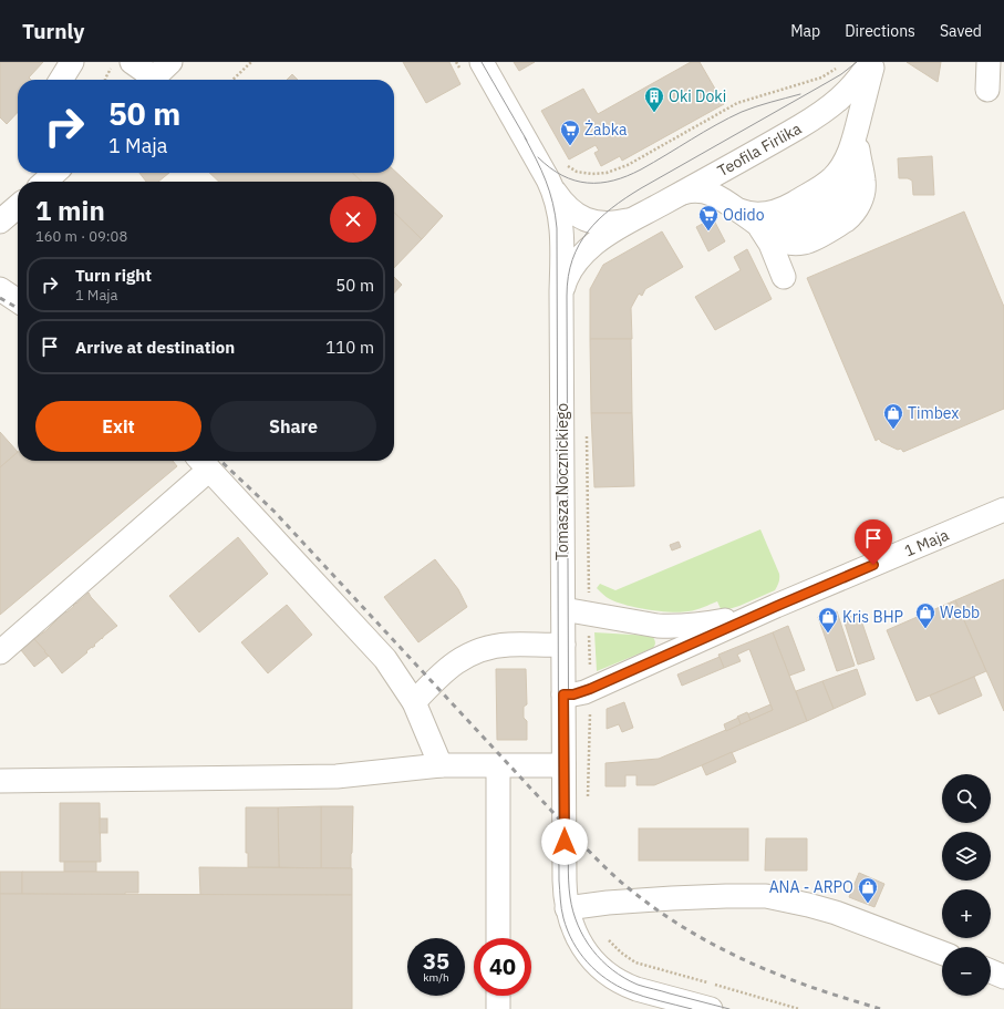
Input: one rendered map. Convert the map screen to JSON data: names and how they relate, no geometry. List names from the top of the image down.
{
  "streets": {
    "street": ["Teofila Firlika", "Tomasza Nocznickiego", "1 Maja"]
  },
  "crossings": [
    ["Teofila Firlika", "Tomasza Nocznickiego"],
    ["Tomasza Nocznickiego", "1 Maja"]
  ],
  "places": {
    "building": ["Oki Doki"],
    "supermarket": ["Żabka", "Odido"],
    "shop": [
      "Timbex",
      "Webb",
      "Kris BHP",
      "ANA - ARPO"
    ]
  },
  "page": {
    "header": "Turnly",
    "nav": ["Map", "Directions", "Saved"],
    "turn": ["50 m", "1 Maja"],
    "heading": ["1 min", "160 m · 09:08"],
    "list": [
      {
        "name": "Turn right",
        "note": "1 Maja",
        "value": "50 m"
      },
      {
        "name": "Arrive at destination",
        "value": "110 m"
      }
    ],
    "buttons": ["Exit", "Share"],
    "map_buttons": ["+", "−"],
    "speed": "35 km/h",
    "limit": "40"
  }
}
